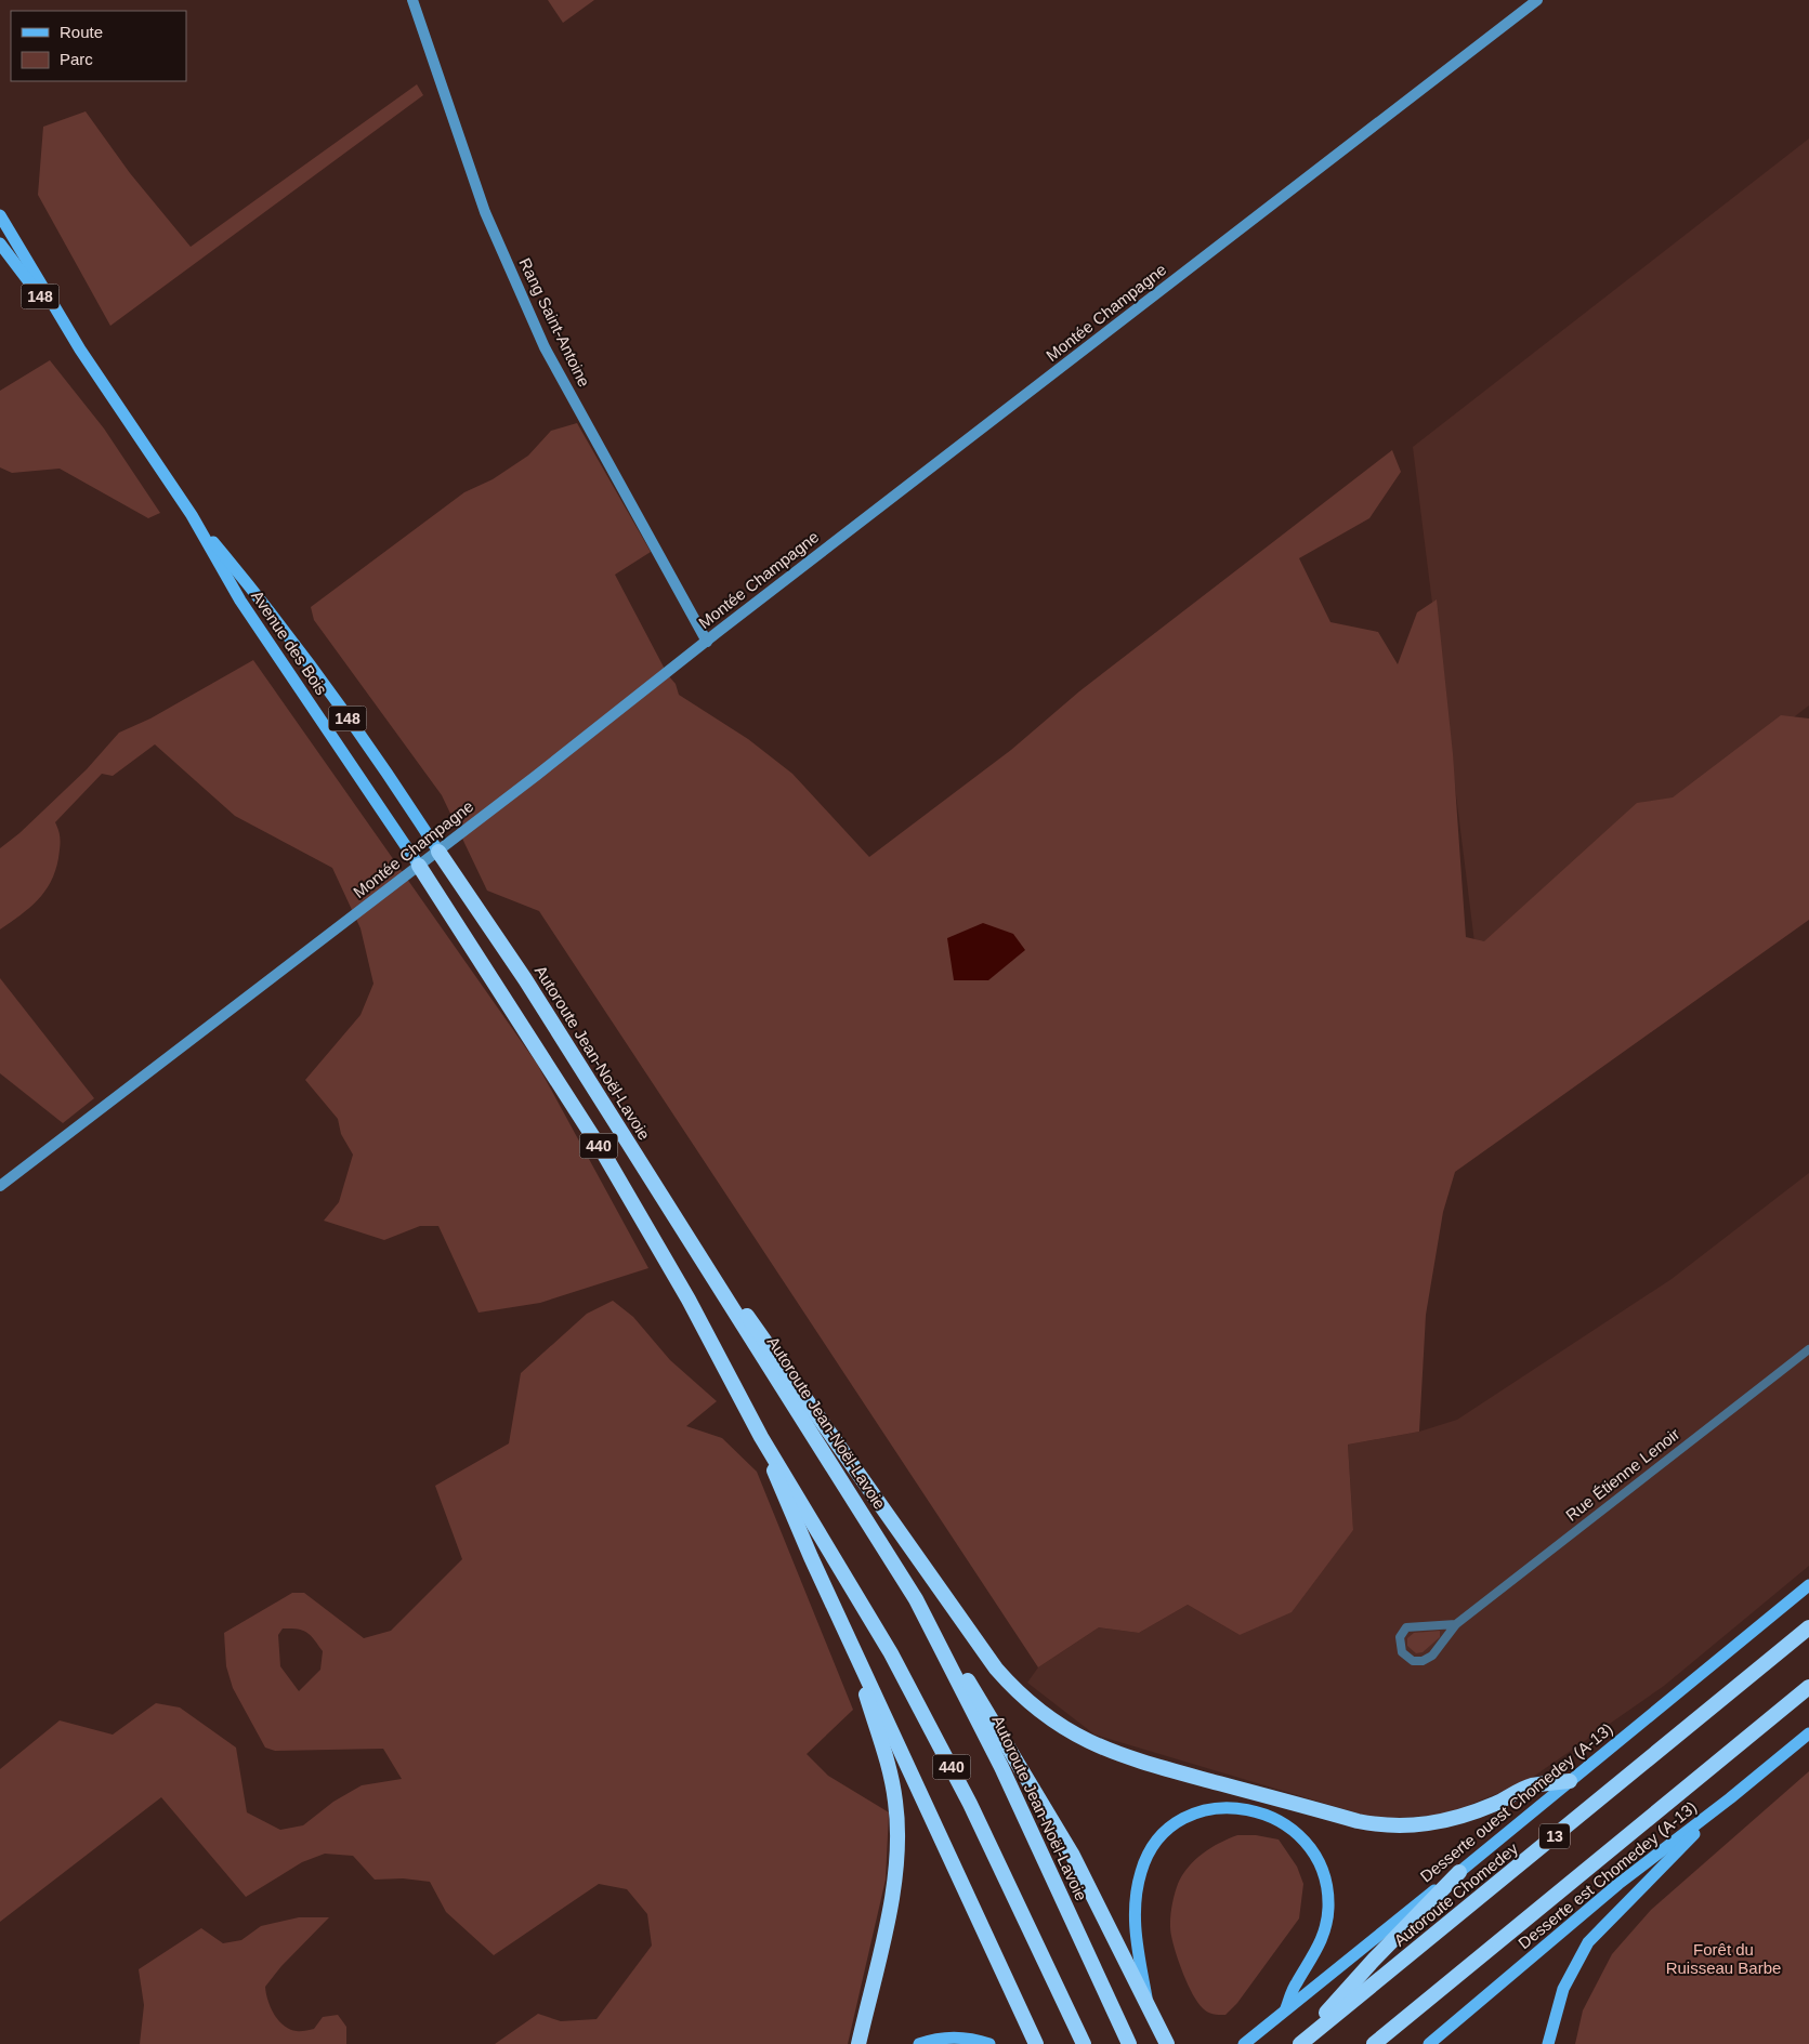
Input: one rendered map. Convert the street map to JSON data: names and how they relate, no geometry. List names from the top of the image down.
{
  "streets": {
    "highway": [
      "Autoroute Jean-Noël-Lavoie",
      "440",
      "13",
      "Autoroute Chomedey"
    ],
    "main road": [
      "148",
      "Avenue des Bois",
      "Desserte ouest Chomedey (A-13)",
      "Desserte est Chomedey (A-13)"
    ],
    "street": ["Montée Champagne", "Rang Saint-Antoine", "Rue Étienne Lenoir"]
  },
  "crossings": [
    ["Montée Champagne", "Rang Saint-Antoine"],
    ["Montée Champagne", "Avenue des Bois"],
    ["Montée Champagne", "Autoroute Jean-Noël-Lavoie"],
    ["Montée Champagne", "440"],
    ["Avenue des Bois", "Autoroute Jean-Noël-Lavoie"],
    ["Avenue des Bois", "440"]
  ],
  "parks": ["Forêt du Ruisseau Barbe"],
  "legend": ["Route", "Parc"]
}
